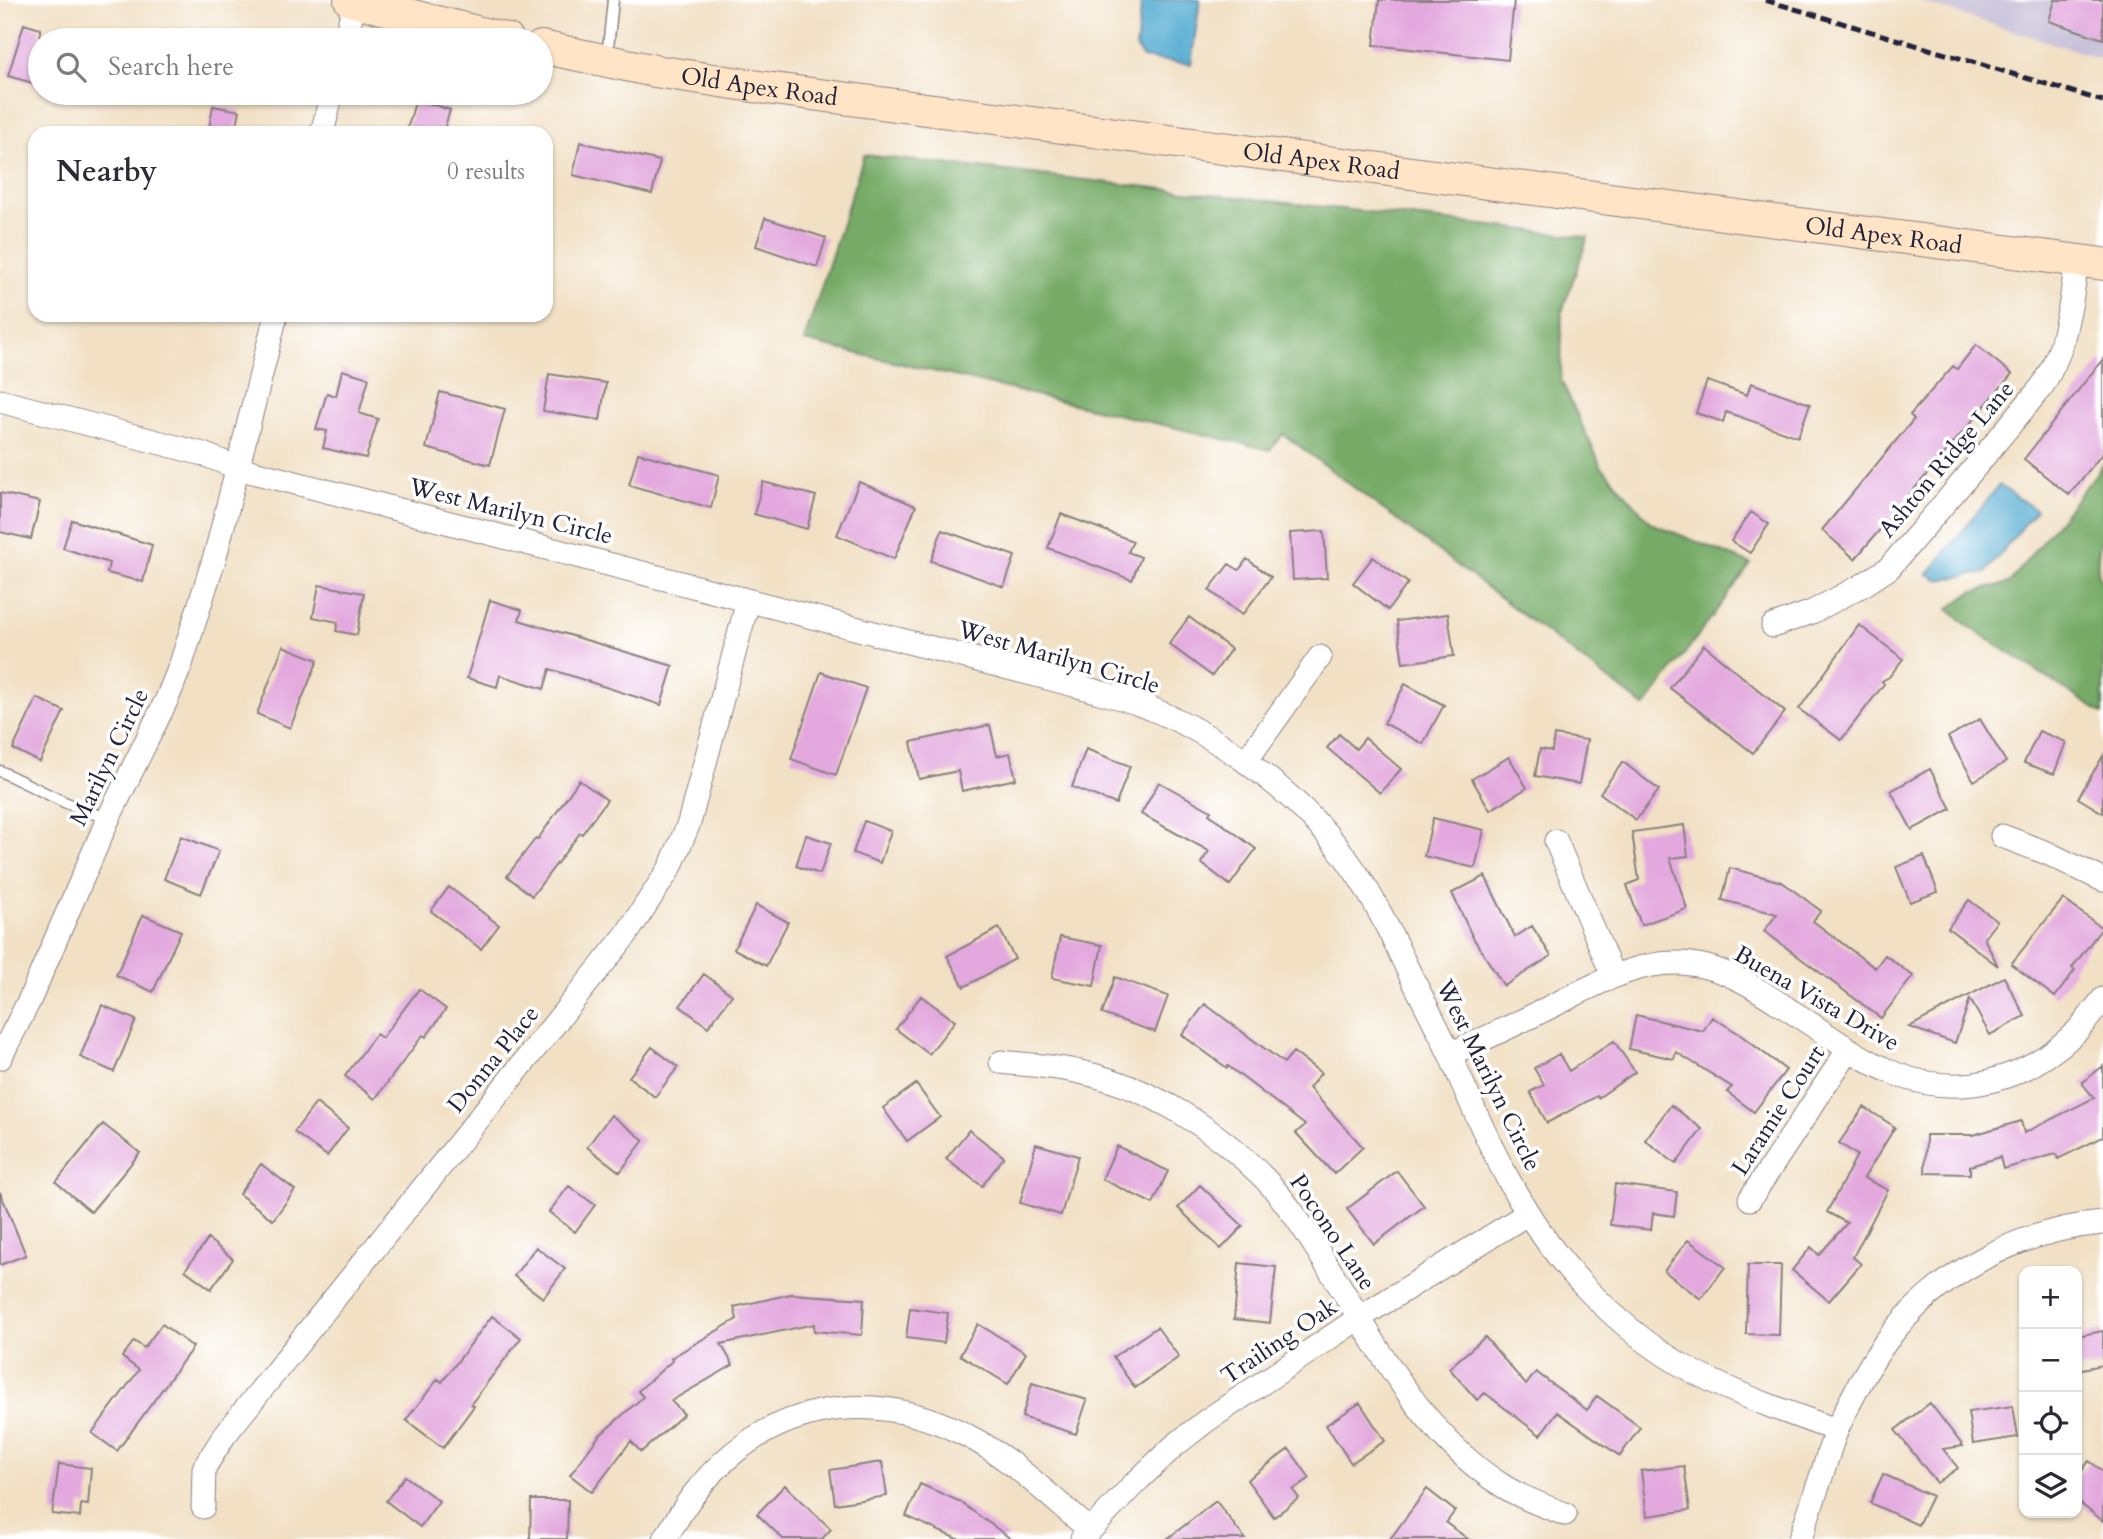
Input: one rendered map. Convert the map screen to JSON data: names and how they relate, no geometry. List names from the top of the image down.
{
  "streets": {
    "main road": ["Old Apex Road"],
    "street": [
      "Ashton Ridge Lane",
      "West Marilyn Circle",
      "Marilyn Circle",
      "Buena Vista Drive",
      "Donna Place",
      "Laramie Court",
      "Pocono Lane",
      "Trailing Oak"
    ]
  },
  "crossings": [
    ["Old Apex Road", "Ashton Ridge Lane"],
    ["West Marilyn Circle", "Marilyn Circle"],
    ["West Marilyn Circle", "Buena Vista Drive"],
    ["West Marilyn Circle", "Donna Place"],
    ["West Marilyn Circle", "Trailing Oak"],
    ["Buena Vista Drive", "Laramie Court"],
    ["Pocono Lane", "Trailing Oak"]
  ],
  "page": {
    "search": "Search here",
    "heading": ["Nearby", "0 results"],
    "map_buttons": ["+", "−"]
  }
}
